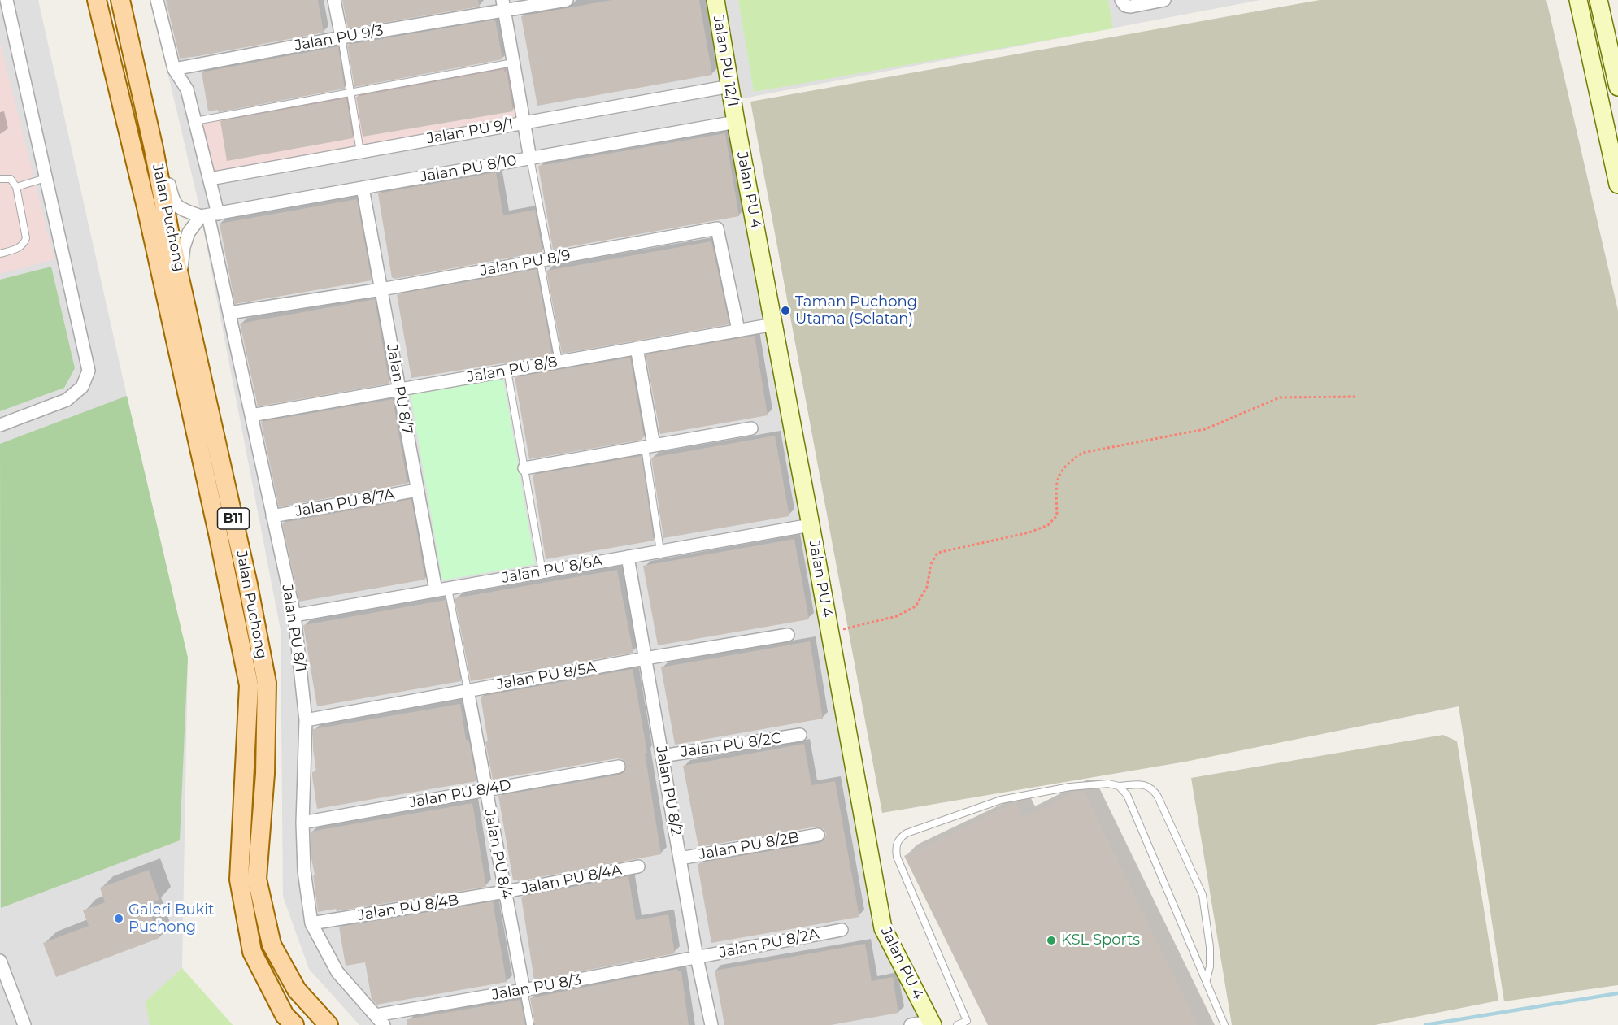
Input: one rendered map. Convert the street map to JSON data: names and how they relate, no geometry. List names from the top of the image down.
{
  "streets": {
    "main road": ["Jalan Puchong", "B11"],
    "street": [
      "Jalan PU 9/3",
      "Jalan PU 12/1",
      "Jalan PU 9/1",
      "Jalan PU 8/10",
      "Jalan PU 4",
      "Jalan PU 8/9",
      "Jalan PU 8/8",
      "Jalan PU 8/7",
      "Jalan PU 8/7A",
      "Jalan PU 8/6A",
      "Jalan PU 8/1",
      "Jalan PU 8/5A",
      "Jalan PU 8/2C",
      "Jalan PU 8/2",
      "Jalan PU 8/4D",
      "Jalan PU 8/2B",
      "Jalan PU 8/4",
      "Jalan PU 8/4A",
      "Jalan PU 8/4B",
      "Jalan PU 8/2A",
      "Jalan PU 8/3"
    ]
  },
  "crossings": [
    ["Jalan PU 12/1", "Jalan PU 9/1"],
    ["Jalan PU 12/1", "Jalan PU 8/10"],
    ["Jalan PU 12/1", "Jalan PU 4"],
    ["Jalan PU 8/10", "Jalan PU 4"],
    ["Jalan PU 8/10", "Jalan PU 8/7"],
    ["Jalan PU 8/10", "Jalan PU 8/1"],
    ["Jalan PU 4", "Jalan PU 8/8"],
    ["Jalan PU 4", "Jalan PU 8/6A"],
    ["Jalan PU 8/9", "Jalan PU 8/8"],
    ["Jalan PU 8/9", "Jalan PU 8/7"],
    ["Jalan PU 8/9", "Jalan PU 8/1"],
    ["Jalan PU 8/8", "Jalan PU 8/7"],
    ["Jalan PU 8/8", "Jalan PU 8/1"],
    ["Jalan PU 8/7", "Jalan PU 8/7A"],
    ["Jalan PU 8/7", "Jalan PU 8/6A"],
    ["Jalan PU 8/7A", "Jalan PU 8/1"],
    ["Jalan PU 8/6A", "Jalan PU 8/1"],
    ["Jalan PU 8/6A", "Jalan PU 8/2"],
    ["Jalan PU 8/1", "Jalan PU 8/5A"],
    ["Jalan PU 8/1", "Jalan PU 8/4D"],
    ["Jalan PU 8/1", "Jalan PU 8/4B"],
    ["Jalan PU 8/1", "Jalan PU 8/3"],
    ["Jalan PU 8/5A", "Jalan PU 8/2"],
    ["Jalan PU 8/5A", "Jalan PU 8/4"],
    ["Jalan PU 8/2C", "Jalan PU 8/2"],
    ["Jalan PU 8/2", "Jalan PU 8/2B"],
    ["Jalan PU 8/2", "Jalan PU 8/2A"],
    ["Jalan PU 8/2", "Jalan PU 8/3"],
    ["Jalan PU 8/4D", "Jalan PU 8/4"],
    ["Jalan PU 8/4", "Jalan PU 8/4A"],
    ["Jalan PU 8/4", "Jalan PU 8/4B"],
    ["Jalan PU 8/4", "Jalan PU 8/3"],
    ["Jalan PU 8/4A", "Jalan PU 8/4B"],
    ["Jalan PU 8/2A", "Jalan PU 8/3"]
  ],
  "places": ["Taman Puchong Utama (Selatan)", "Galeri Bukit Puchong", "KSL Sports"]
}
